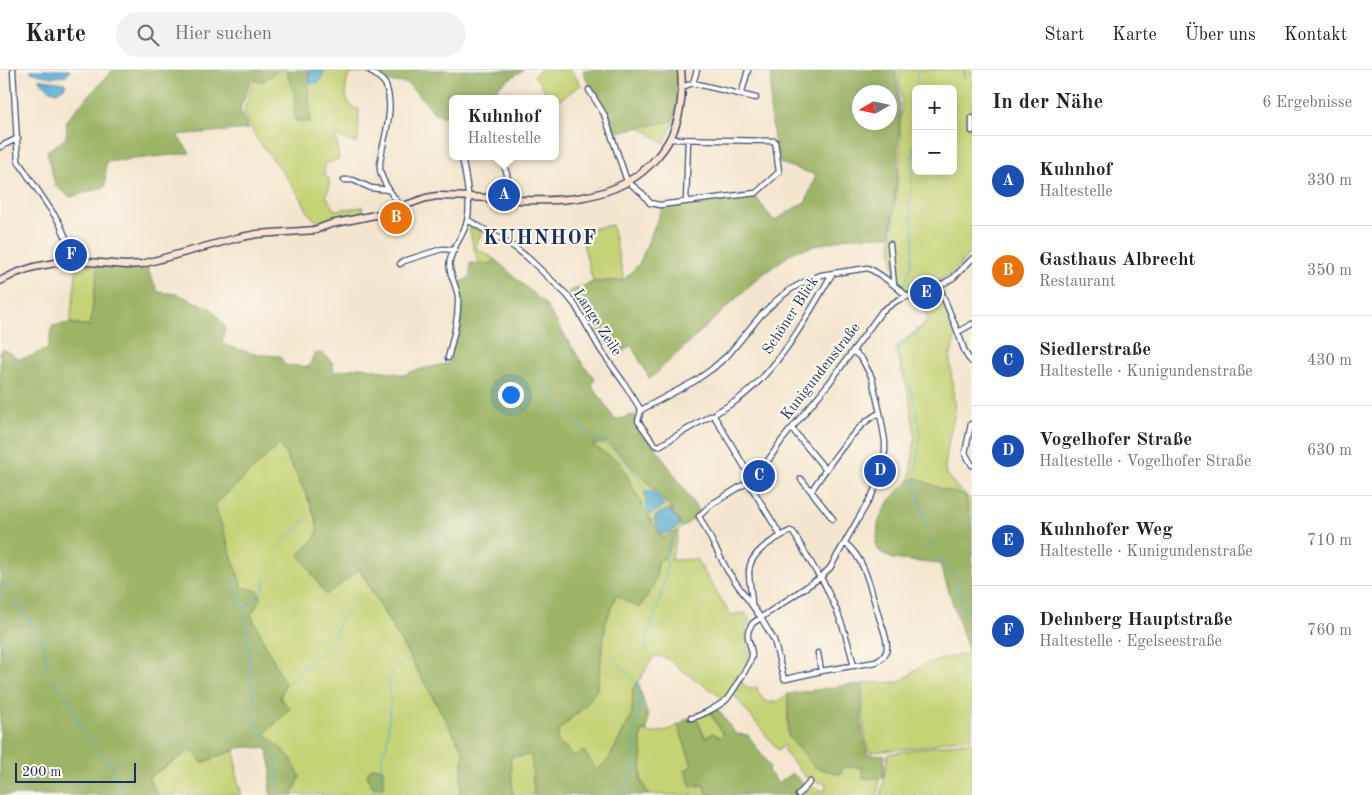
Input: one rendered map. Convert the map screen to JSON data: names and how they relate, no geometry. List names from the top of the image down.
{
  "streets": {
    "street": ["Schöner Blick", "Lange Zeile", "Kunigundenstraße"]
  },
  "crossings": [
    ["Schöner Blick", "Lange Zeile"]
  ],
  "districts": ["KUHNHOF"],
  "scale_bar": "200 m",
  "north": "left",
  "page": {
    "header": "Karte",
    "search": "Hier suchen",
    "nav": [
      "Start",
      "Karte",
      "Über uns",
      "Kontakt"
    ],
    "heading": ["In der Nähe", "6 Ergebnisse"],
    "map_buttons": ["+", "−"],
    "popup": ["Kuhnhof", "Haltestelle"],
    "list": [
      {
        "mark": "A",
        "name": "Kuhnhof",
        "note": "Haltestelle",
        "value": "330 m"
      },
      {
        "mark": "B",
        "name": "Gasthaus Albrecht",
        "note": "Restaurant",
        "value": "350 m"
      },
      {
        "mark": "C",
        "name": "Siedlerstraße",
        "note": "Haltestelle · Kunigundenstraße",
        "value": "430 m"
      },
      {
        "mark": "D",
        "name": "Vogelhofer Straße",
        "note": "Haltestelle · Vogelhofer Straße",
        "value": "630 m"
      },
      {
        "mark": "E",
        "name": "Kuhnhofer Weg",
        "note": "Haltestelle · Kunigundenstraße",
        "value": "710 m"
      },
      {
        "mark": "F",
        "name": "Dehnberg Hauptstraße",
        "note": "Haltestelle · Egelseestraße",
        "value": "760 m"
      }
    ],
    "pins": [
      "A",
      "B",
      "F",
      "E",
      "D",
      "C"
    ],
    "scale": "200 m"
  }
}
